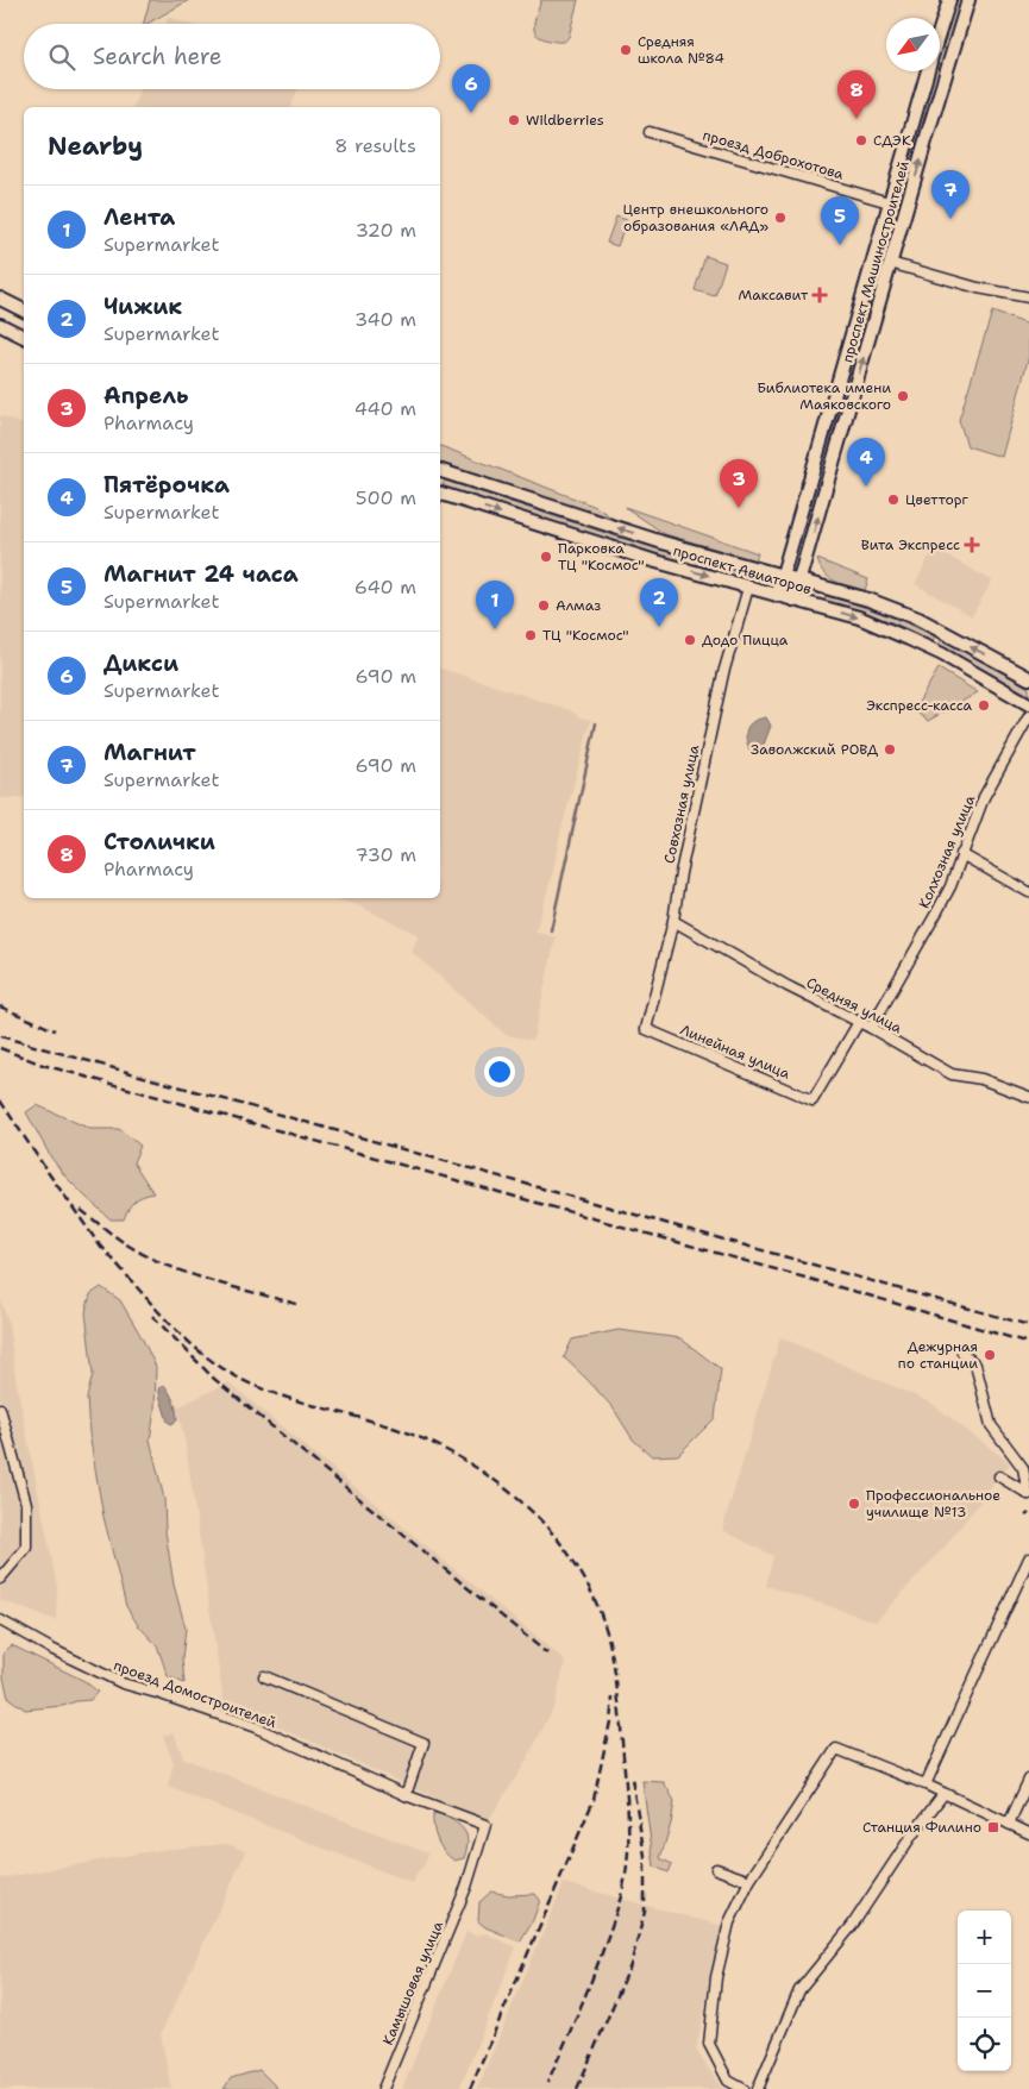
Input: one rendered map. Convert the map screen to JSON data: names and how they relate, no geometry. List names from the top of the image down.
{
  "streets": {
    "main road": ["проспект Машиностроителей", "проспект Авиаторов"],
    "street": [
      "проезд Доброхотова",
      "Совхозная улица",
      "Колхозная улица",
      "Средняя улица",
      "Линейная улица",
      "проезд Домостроителей",
      "Камышовая улица"
    ]
  },
  "crossings": [
    ["проезд Доброхотова", "проспект Машиностроителей"],
    ["проспект Машиностроителей", "проспект Авиаторов"],
    ["проспект Авиаторов", "Совхозная улица"],
    ["Совхозная улица", "Средняя улица"],
    ["Совхозная улица", "Линейная улица"],
    ["Колхозная улица", "Средняя улица"],
    ["Средняя улица", "Линейная улица"],
    ["проезд Домостроителей", "Камышовая улица"]
  ],
  "places": {
    "other": [
      "Средняя школа №84",
      "Wildberries",
      "СДЭК",
      "Центр внешкольного образования «ЛАД»",
      "Библиотека имени Маяковского",
      "Цветторг",
      "Парковка ТЦ \"Космос\"",
      "Алмаз",
      "ТЦ \"Космос\"",
      "Додо Пицца",
      "Экспресс-касса",
      "Заволжский РОВД",
      "Дежурная по станции",
      "Профессиональное училище №13"
    ],
    "health": ["Максавит", "Вита Экспресс"],
    "transit": ["Станция Филино"]
  },
  "north": "bottom left",
  "page": {
    "search": "Search here",
    "pins": [
      "6",
      "8",
      "7",
      "5",
      "4",
      "3",
      "2",
      "1"
    ],
    "heading": ["Nearby", "8 results"],
    "list": [
      {
        "mark": "1",
        "name": "Лента",
        "note": "Supermarket",
        "value": "320 m"
      },
      {
        "mark": "2",
        "name": "Чижик",
        "note": "Supermarket",
        "value": "340 m"
      },
      {
        "mark": "3",
        "name": "Апрель",
        "note": "Pharmacy",
        "value": "440 m"
      },
      {
        "mark": "4",
        "name": "Пятёрочка",
        "note": "Supermarket",
        "value": "500 m"
      },
      {
        "mark": "5",
        "name": "Магнит 24 часа",
        "note": "Supermarket",
        "value": "640 m"
      },
      {
        "mark": "6",
        "name": "Дикси",
        "note": "Supermarket",
        "value": "690 m"
      },
      {
        "mark": "7",
        "name": "Магнит",
        "note": "Supermarket",
        "value": "690 m"
      },
      {
        "mark": "8",
        "name": "Столички",
        "note": "Pharmacy",
        "value": "730 m"
      }
    ],
    "map_buttons": ["+", "−"]
  }
}
